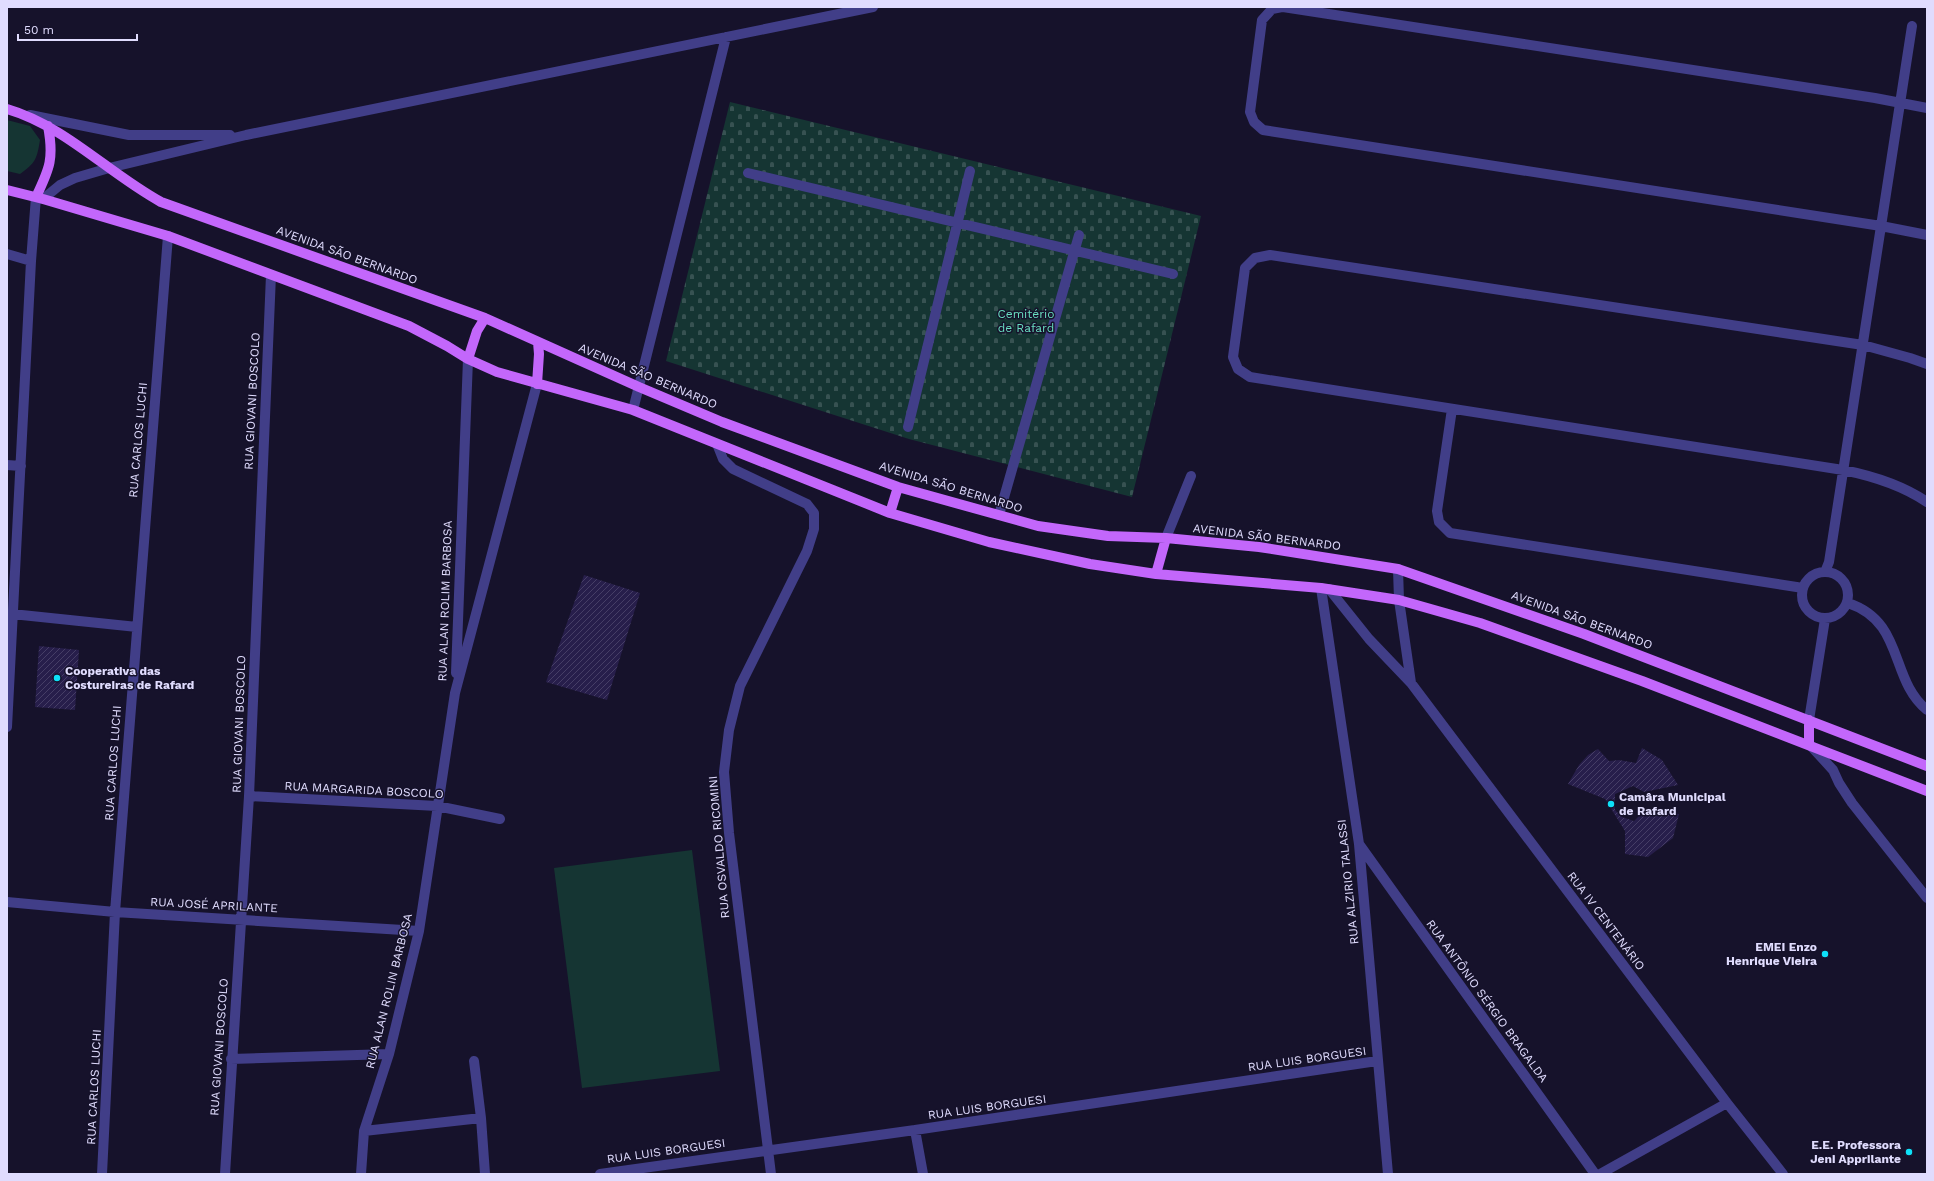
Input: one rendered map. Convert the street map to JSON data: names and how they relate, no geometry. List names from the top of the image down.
{
  "streets": {
    "main road": ["AVENIDA SÃO BERNARDO"],
    "street": [
      "RUA GIOVANI BOSCOLO",
      "RUA CARLOS LUCHI",
      "RUA ALAN ROLIM BARBOSA",
      "RUA MARGARIDA BOSCOLO",
      "RUA OSVALDO RICOMINI",
      "RUA ALZIRIO TALASSI",
      "RUA JOSÉ APRILANTE",
      "RUA IV CENTENÁRIO",
      "RUA ALAN ROLIN BARBOSA",
      "RUA ANTÔNIO SÉRGIO BRAGALDA",
      "RUA LUIS BORGUESI"
    ]
  },
  "crossings": [
    ["AVENIDA SÃO BERNARDO", "RUA IV CENTENÁRIO"],
    ["RUA GIOVANI BOSCOLO", "RUA MARGARIDA BOSCOLO"],
    ["RUA GIOVANI BOSCOLO", "RUA JOSÉ APRILANTE"],
    ["RUA CARLOS LUCHI", "RUA JOSÉ APRILANTE"],
    ["RUA ALAN ROLIM BARBOSA", "RUA ALAN ROLIN BARBOSA"],
    ["RUA MARGARIDA BOSCOLO", "RUA ALAN ROLIN BARBOSA"],
    ["RUA OSVALDO RICOMINI", "RUA LUIS BORGUESI"],
    ["RUA ALZIRIO TALASSI", "RUA IV CENTENÁRIO"],
    ["RUA ALZIRIO TALASSI", "RUA ANTÔNIO SÉRGIO BRAGALDA"],
    ["RUA ALZIRIO TALASSI", "RUA LUIS BORGUESI"],
    ["RUA JOSÉ APRILANTE", "RUA ALAN ROLIN BARBOSA"]
  ],
  "parks": ["Cemitério de Rafard"],
  "places": [
    "Cooperativa das Costureiras de Rafard",
    "Camâra Municipal de Rafard",
    "EMEI Enzo Henrique Vieira",
    "E.E. Professora Jeni Apprilante"
  ],
  "scale_bar": "50 m"
}
